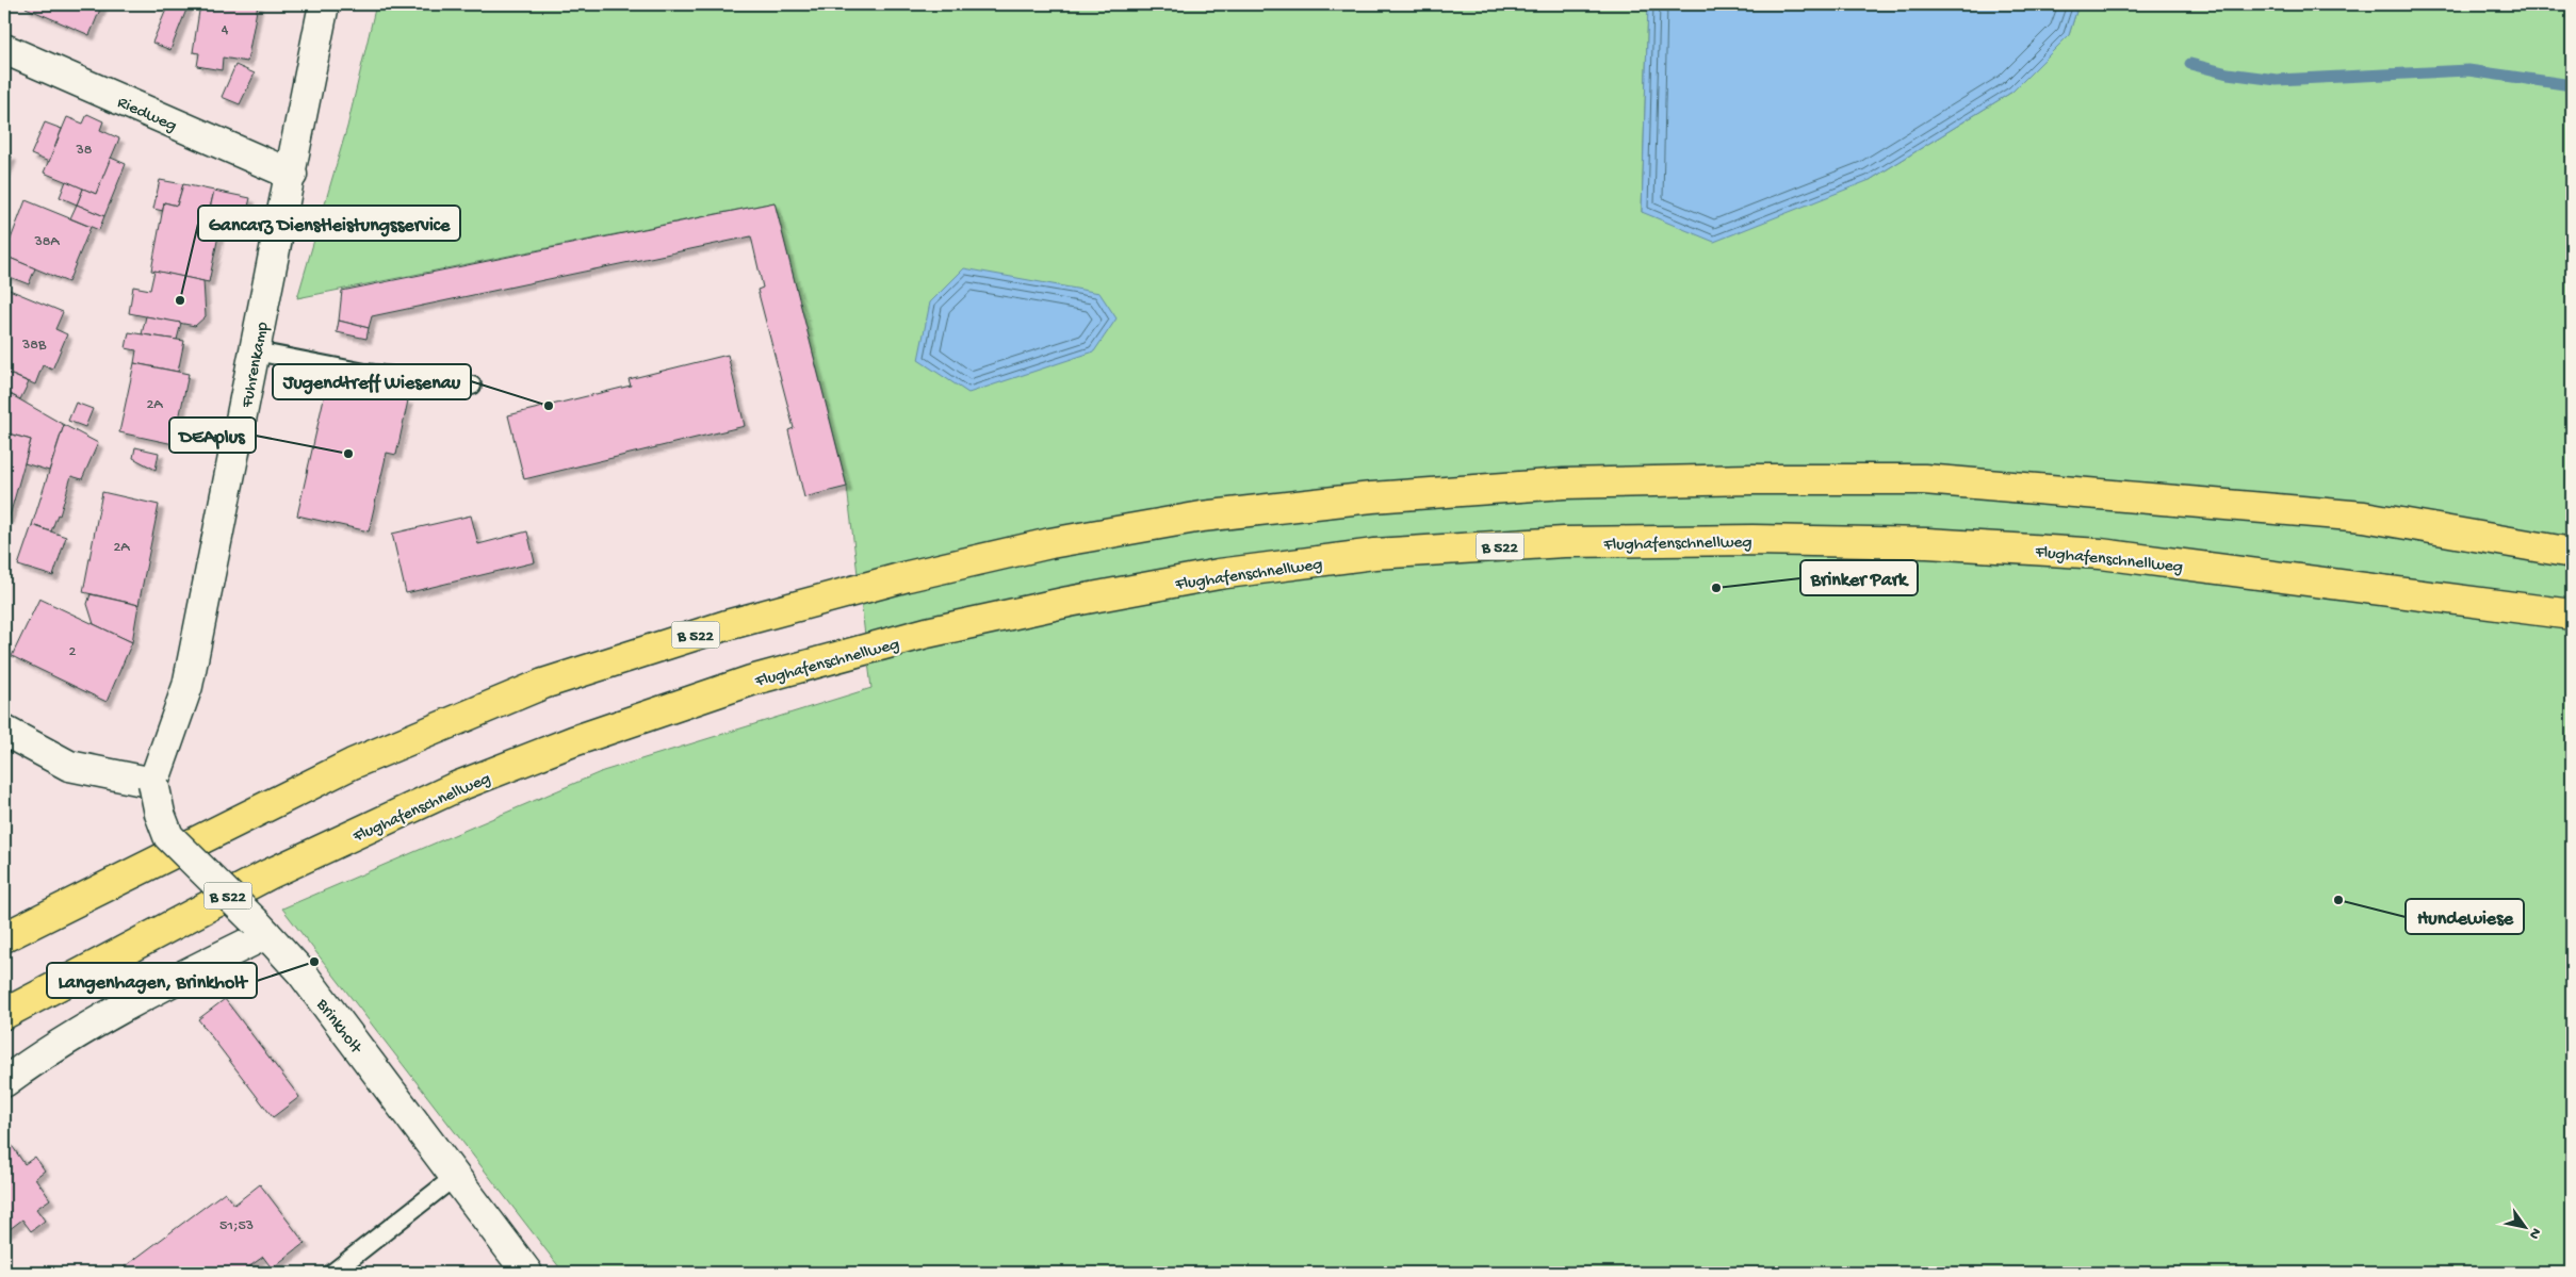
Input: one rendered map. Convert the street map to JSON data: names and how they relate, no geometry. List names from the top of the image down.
{
  "streets": {
    "highway": ["Flughafenschnellweg", "B 522"],
    "street": ["Riedweg", "Fuhrenkamp", "Brinkholt"]
  },
  "crossings": [
    ["Riedweg", "Fuhrenkamp"],
    ["Fuhrenkamp", "Brinkholt"]
  ],
  "places": [
    "Gancarz Dienstleistungsservice",
    "Jugendtreff Wiesenau",
    "DEAplus",
    "Brinker Park",
    "Hundewiese",
    "Langenhagen, Brinkholt"
  ],
  "house_numbers": [
    "4",
    "38",
    "38A",
    "38B",
    "2A",
    "2A",
    "2",
    "51;53"
  ],
  "north": "bottom right"
}
